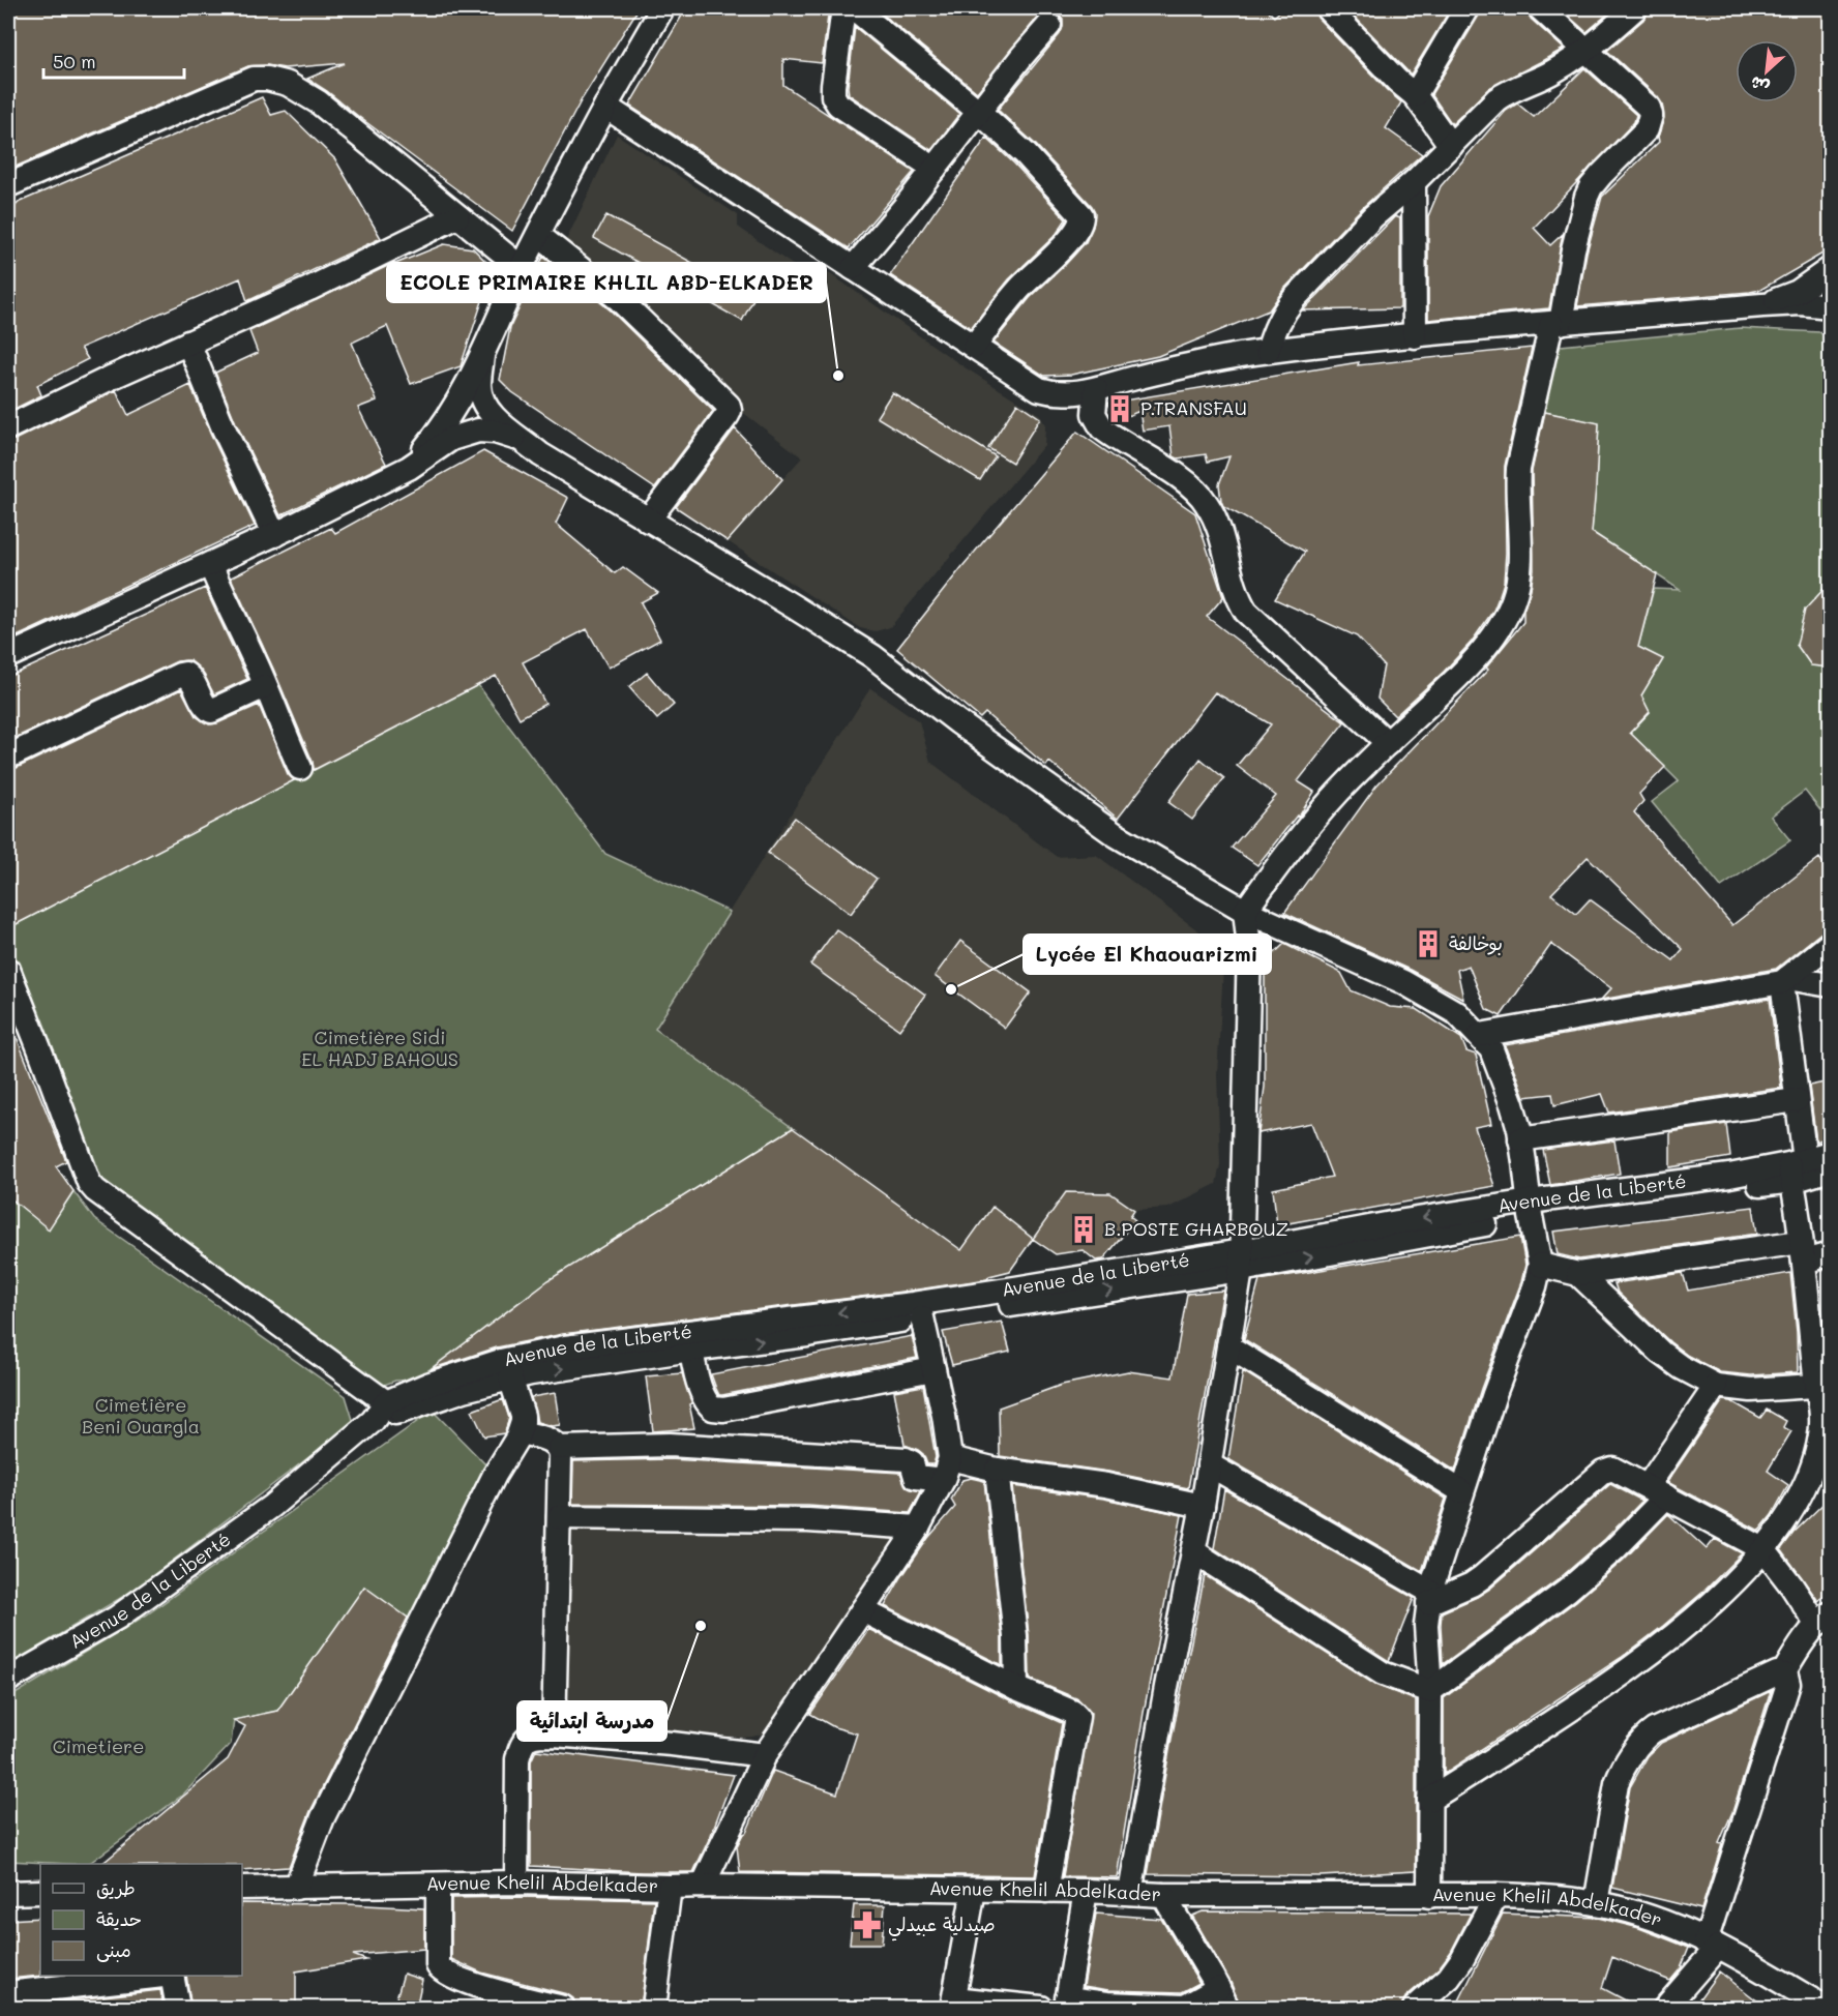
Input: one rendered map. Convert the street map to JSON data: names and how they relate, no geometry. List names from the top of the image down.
{
  "streets": {
    "street": ["Avenue de la Liberté", "Avenue Khelil Abdelkader"]
  },
  "parks": ["Cimetière Sidi EL HADJ BAHOUS", "Cimetière Beni Ouargla", "Cimetiere"],
  "places": {
    "other": ["ECOLE PRIMAIRE KHLIL ABD-ELKADER", "Lycée El Khaouarizmi", "مدرسة ابتدائية"],
    "building": ["P.TRANSFAU", "بوخالفة", "B.POSTE GHARBOUZ"],
    "pharmacy": ["صيدلية عبيدلي"]
  },
  "legend": ["طريق", "حديقة", "مبنى"],
  "scale_bar": "50 m",
  "north": "bottom left"
}
